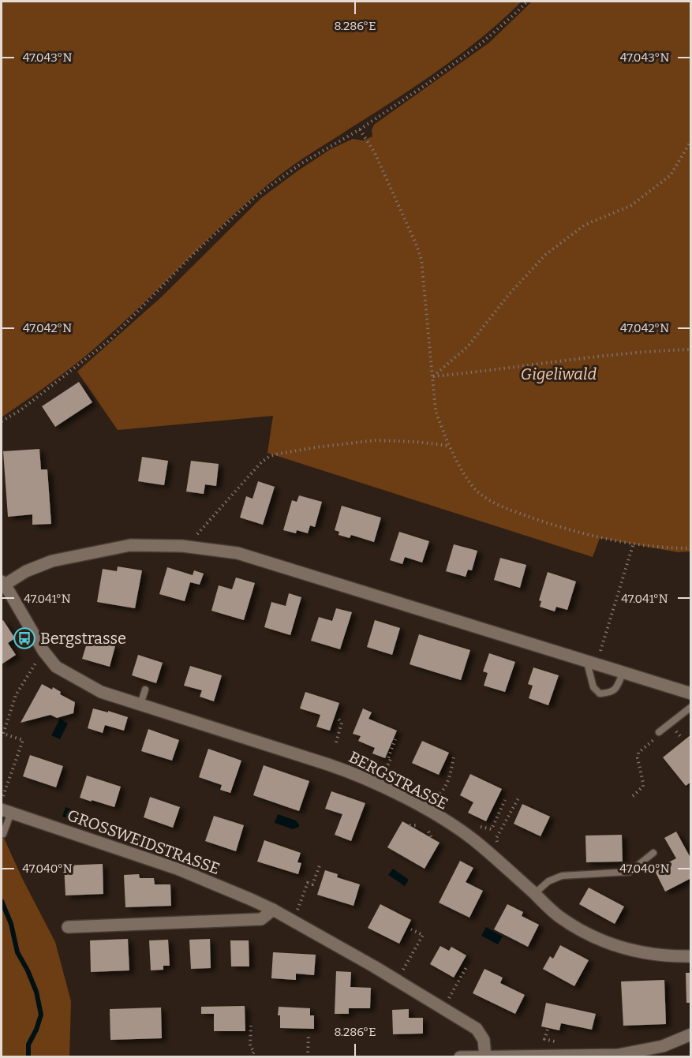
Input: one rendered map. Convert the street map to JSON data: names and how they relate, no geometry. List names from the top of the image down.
{
  "streets": {
    "street": ["BERGSTRASSE", "GROSSWEIDSTRASSE"]
  },
  "parks": ["Gigeliwald"],
  "places": {
    "bus stop": ["Bergstrasse"]
  },
  "coordinates": [
    "8.286°E",
    "47.043°N",
    "47.042°N",
    "47.041°N",
    "47.040°N"
  ]
}
